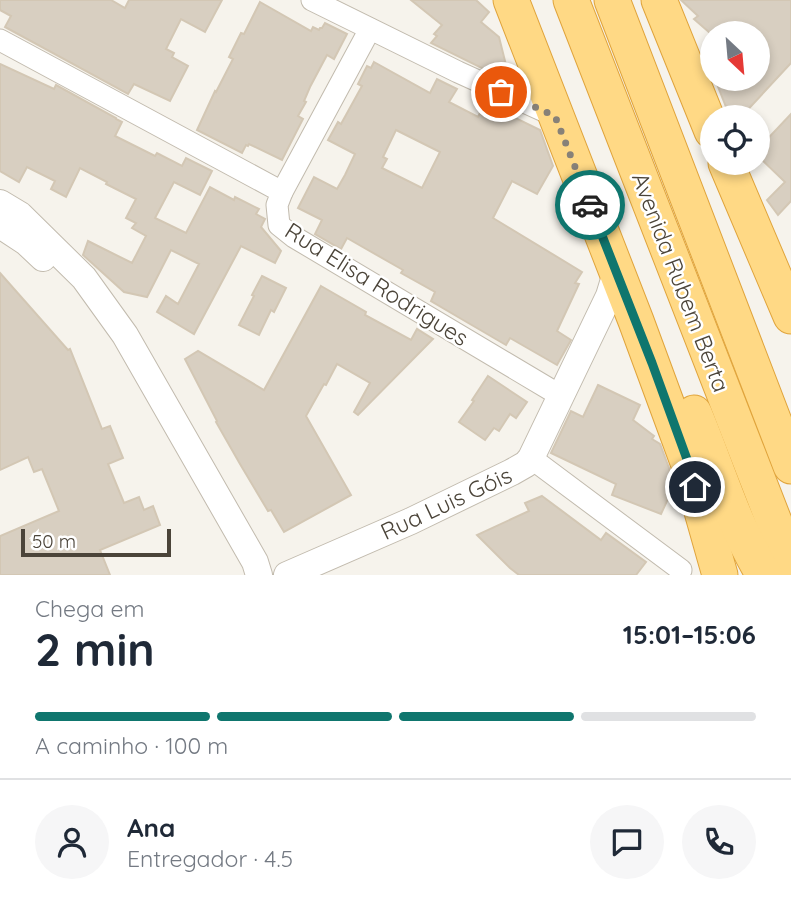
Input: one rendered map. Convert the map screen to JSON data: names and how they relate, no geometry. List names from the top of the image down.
{
  "streets": {
    "highway": ["Avenida Rubem Berta"],
    "street": ["Rua Elisa Rodrigues", "Rua Luis Góis"]
  },
  "crossings": [
    ["Rua Elisa Rodrigues", "Rua Luis Góis"]
  ],
  "scale_bar": "50 m",
  "north": "bottom right",
  "page": {
    "scale": "50 m",
    "heading": ["2 min", "Chega em", "15:01–15:06"],
    "panel": ["Ana", "Entregador · 4.5"],
    "bar": "A caminho · 100 m"
  }
}
